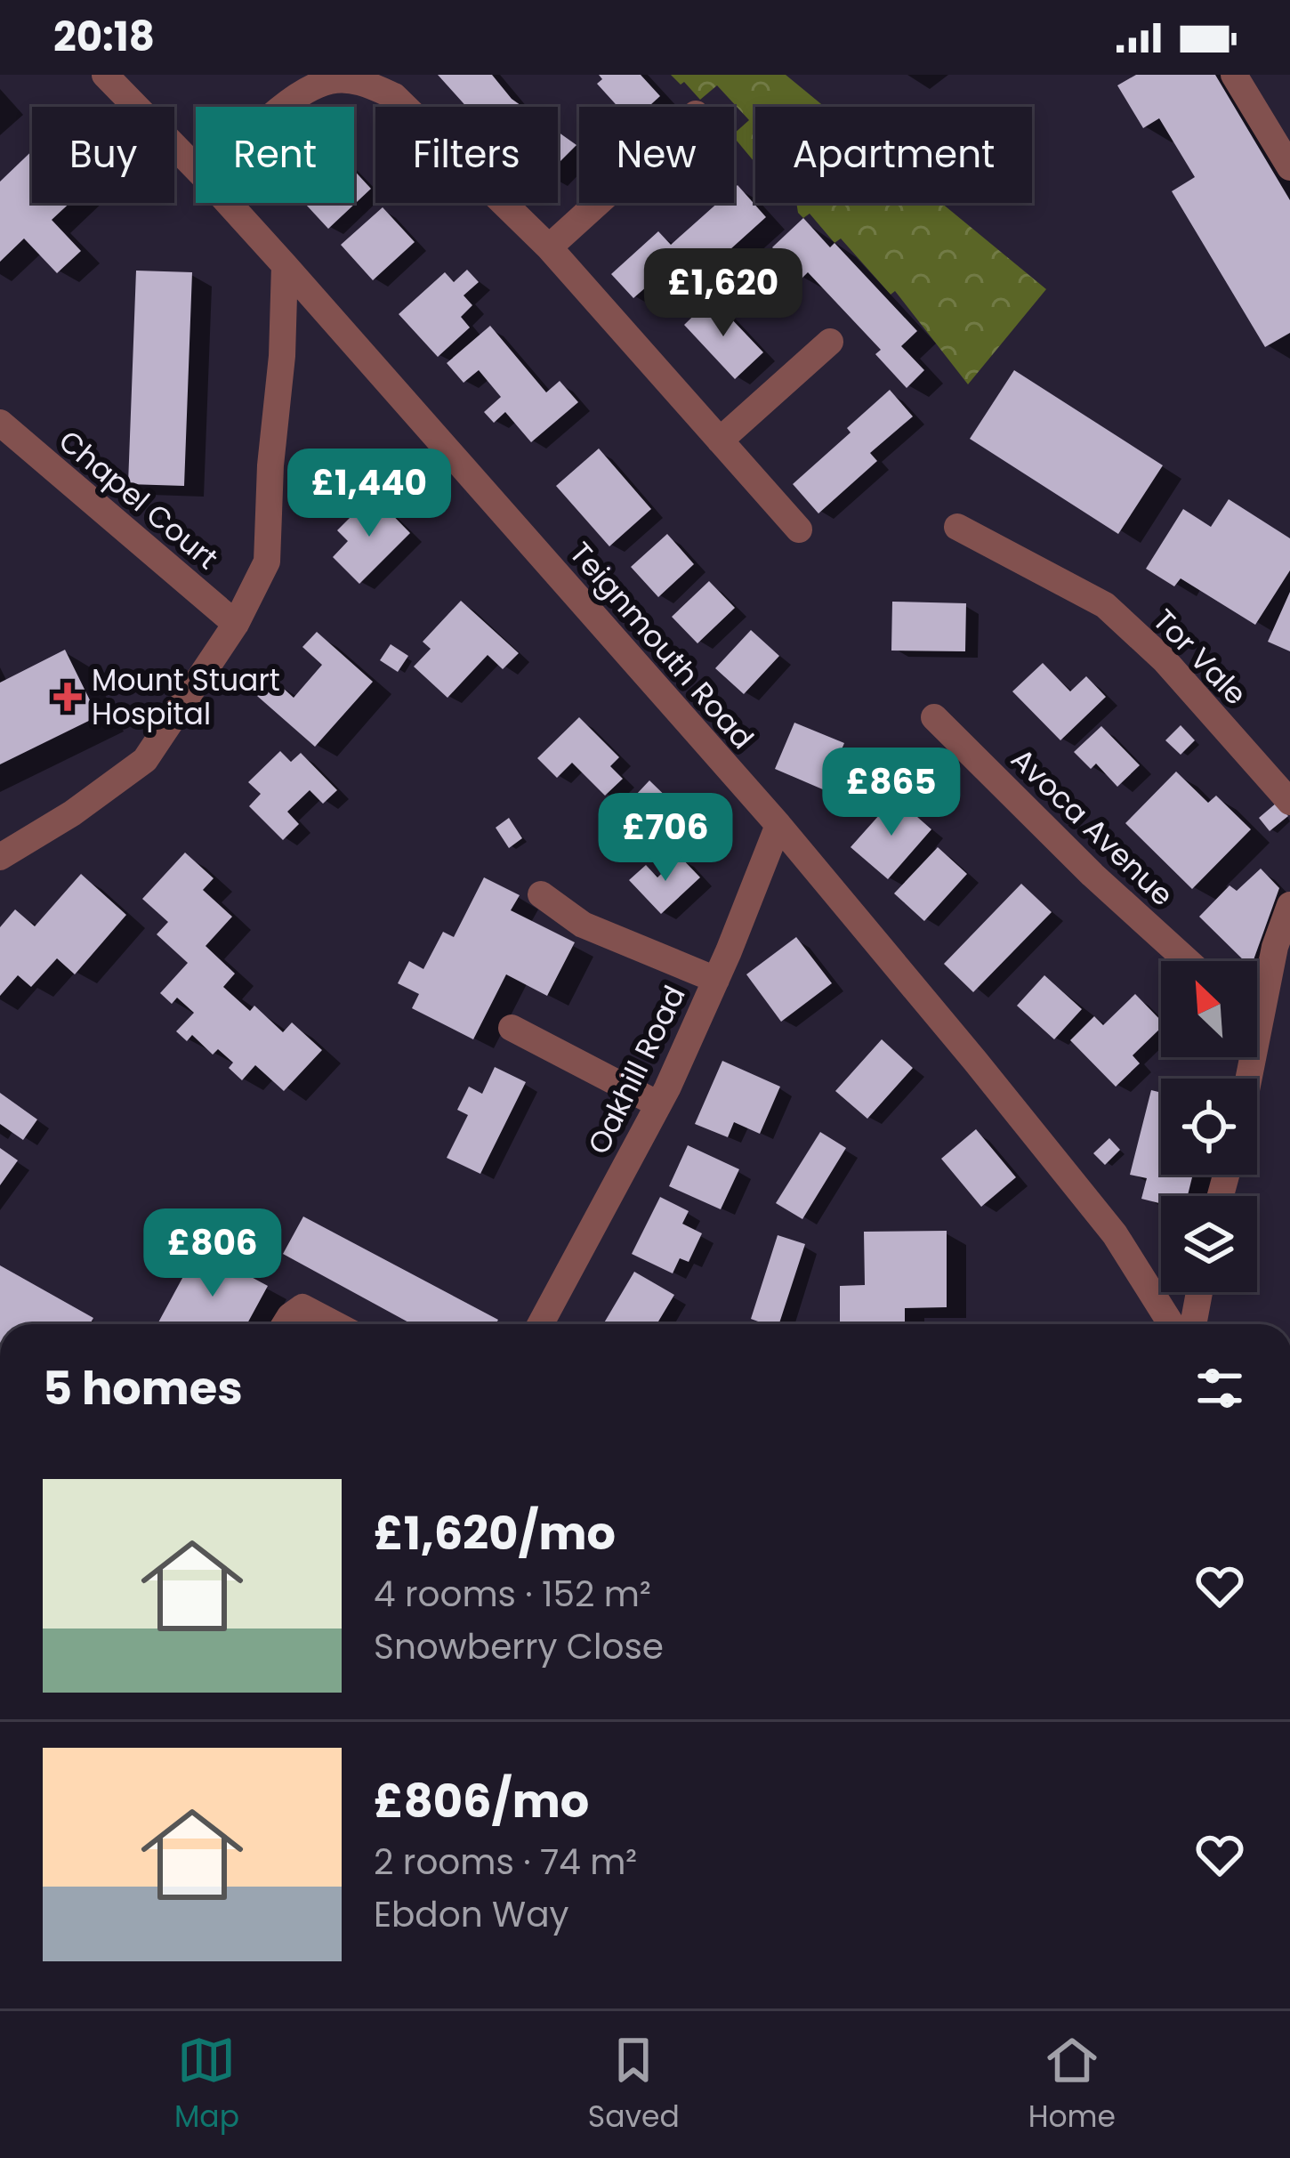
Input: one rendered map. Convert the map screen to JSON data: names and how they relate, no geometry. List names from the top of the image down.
{
  "streets": {
    "street": [
      "Chapel Court",
      "Teignmouth Road",
      "Tor Vale",
      "Avoca Avenue",
      "Oakhill Road"
    ]
  },
  "crossings": [
    ["Teignmouth Road", "Oakhill Road"]
  ],
  "places": {
    "health": ["Mount Stuart Hospital"]
  },
  "north": "top left",
  "page": {
    "status": "20:18",
    "chip": [
      "Buy",
      "Rent",
      "Filters",
      "New",
      "Apartment"
    ],
    "price": [
      "£1,620",
      "£1,440",
      "£865",
      "£706",
      "£806"
    ],
    "heading": "5 homes",
    "list": [
      {
        "name": "£1,620/mo",
        "note": "4 rooms · 152 m² · Snowberry Close"
      },
      {
        "name": "£806/mo",
        "note": "2 rooms · 74 m² · Ebdon Way"
      }
    ],
    "tabs": ["Map", "Saved", "Home"]
  }
}
